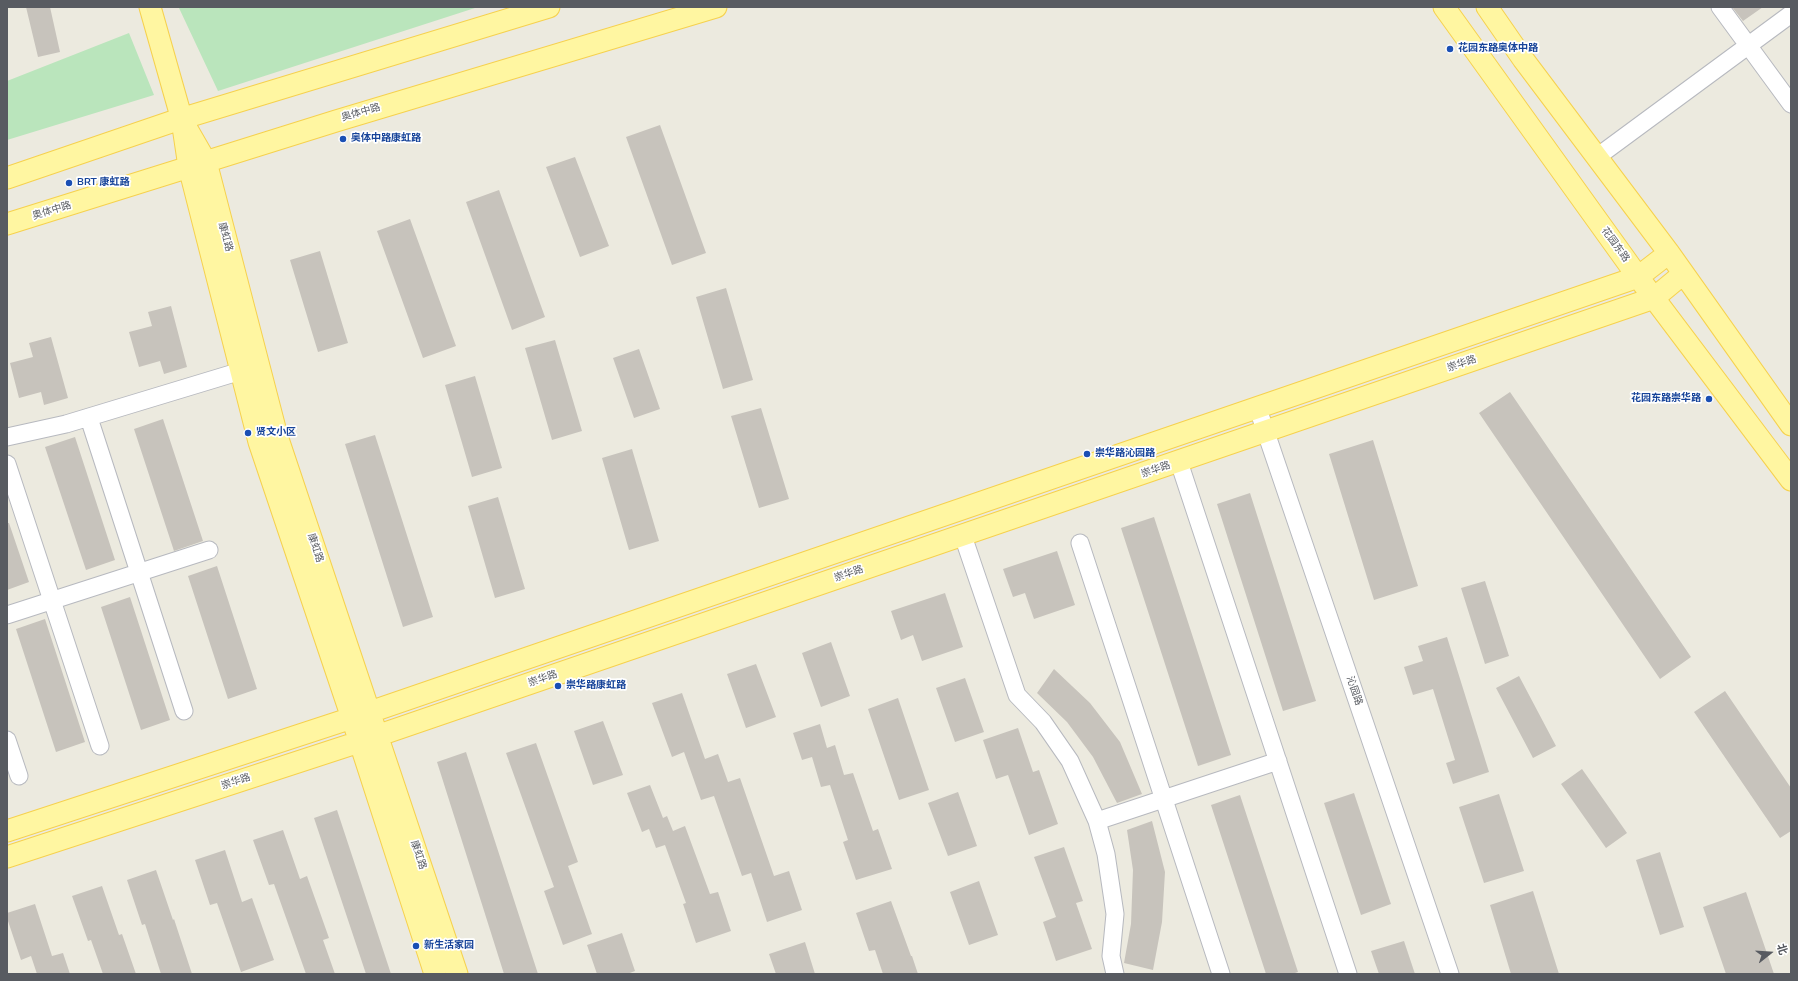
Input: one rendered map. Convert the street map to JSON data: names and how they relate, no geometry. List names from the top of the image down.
{
  "streets": {
    "main road": [
      "奥体中路",
      "康虹路",
      "花园东路",
      "崇华路"
    ],
    "street": ["沁园路"]
  },
  "crossings": [
    ["奥体中路", "康虹路"],
    ["康虹路", "崇华路"],
    ["花园东路", "崇华路"],
    ["崇华路", "沁园路"]
  ],
  "places": [
    "花园东路奥体中路",
    "奥体中路康虹路",
    "BRT 康虹路",
    "花园东路崇华路",
    "贤文小区",
    "崇华路沁园路",
    "崇华路康虹路",
    "新生活家园"
  ],
  "north": "right"
}
